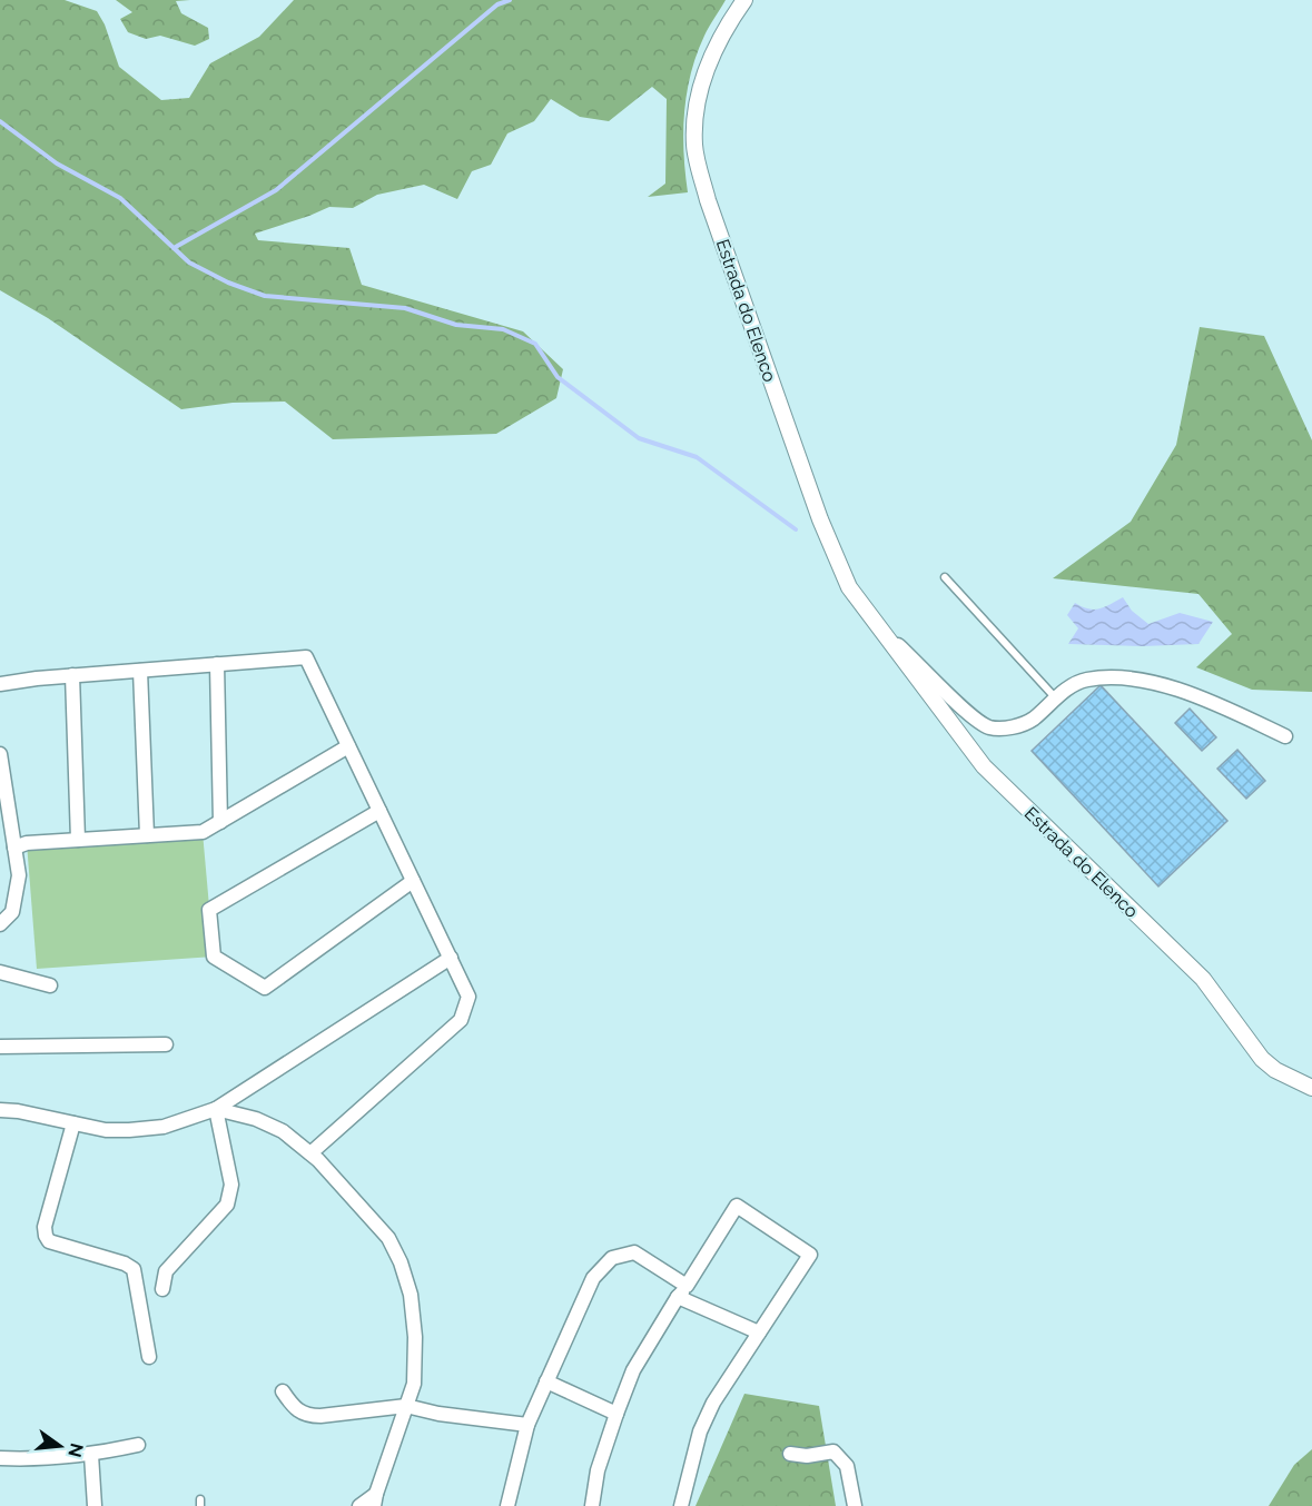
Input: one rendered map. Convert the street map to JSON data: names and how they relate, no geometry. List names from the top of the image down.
{
  "streets": {
    "street": ["Estrada do Elenco"]
  },
  "north": "right"
}
